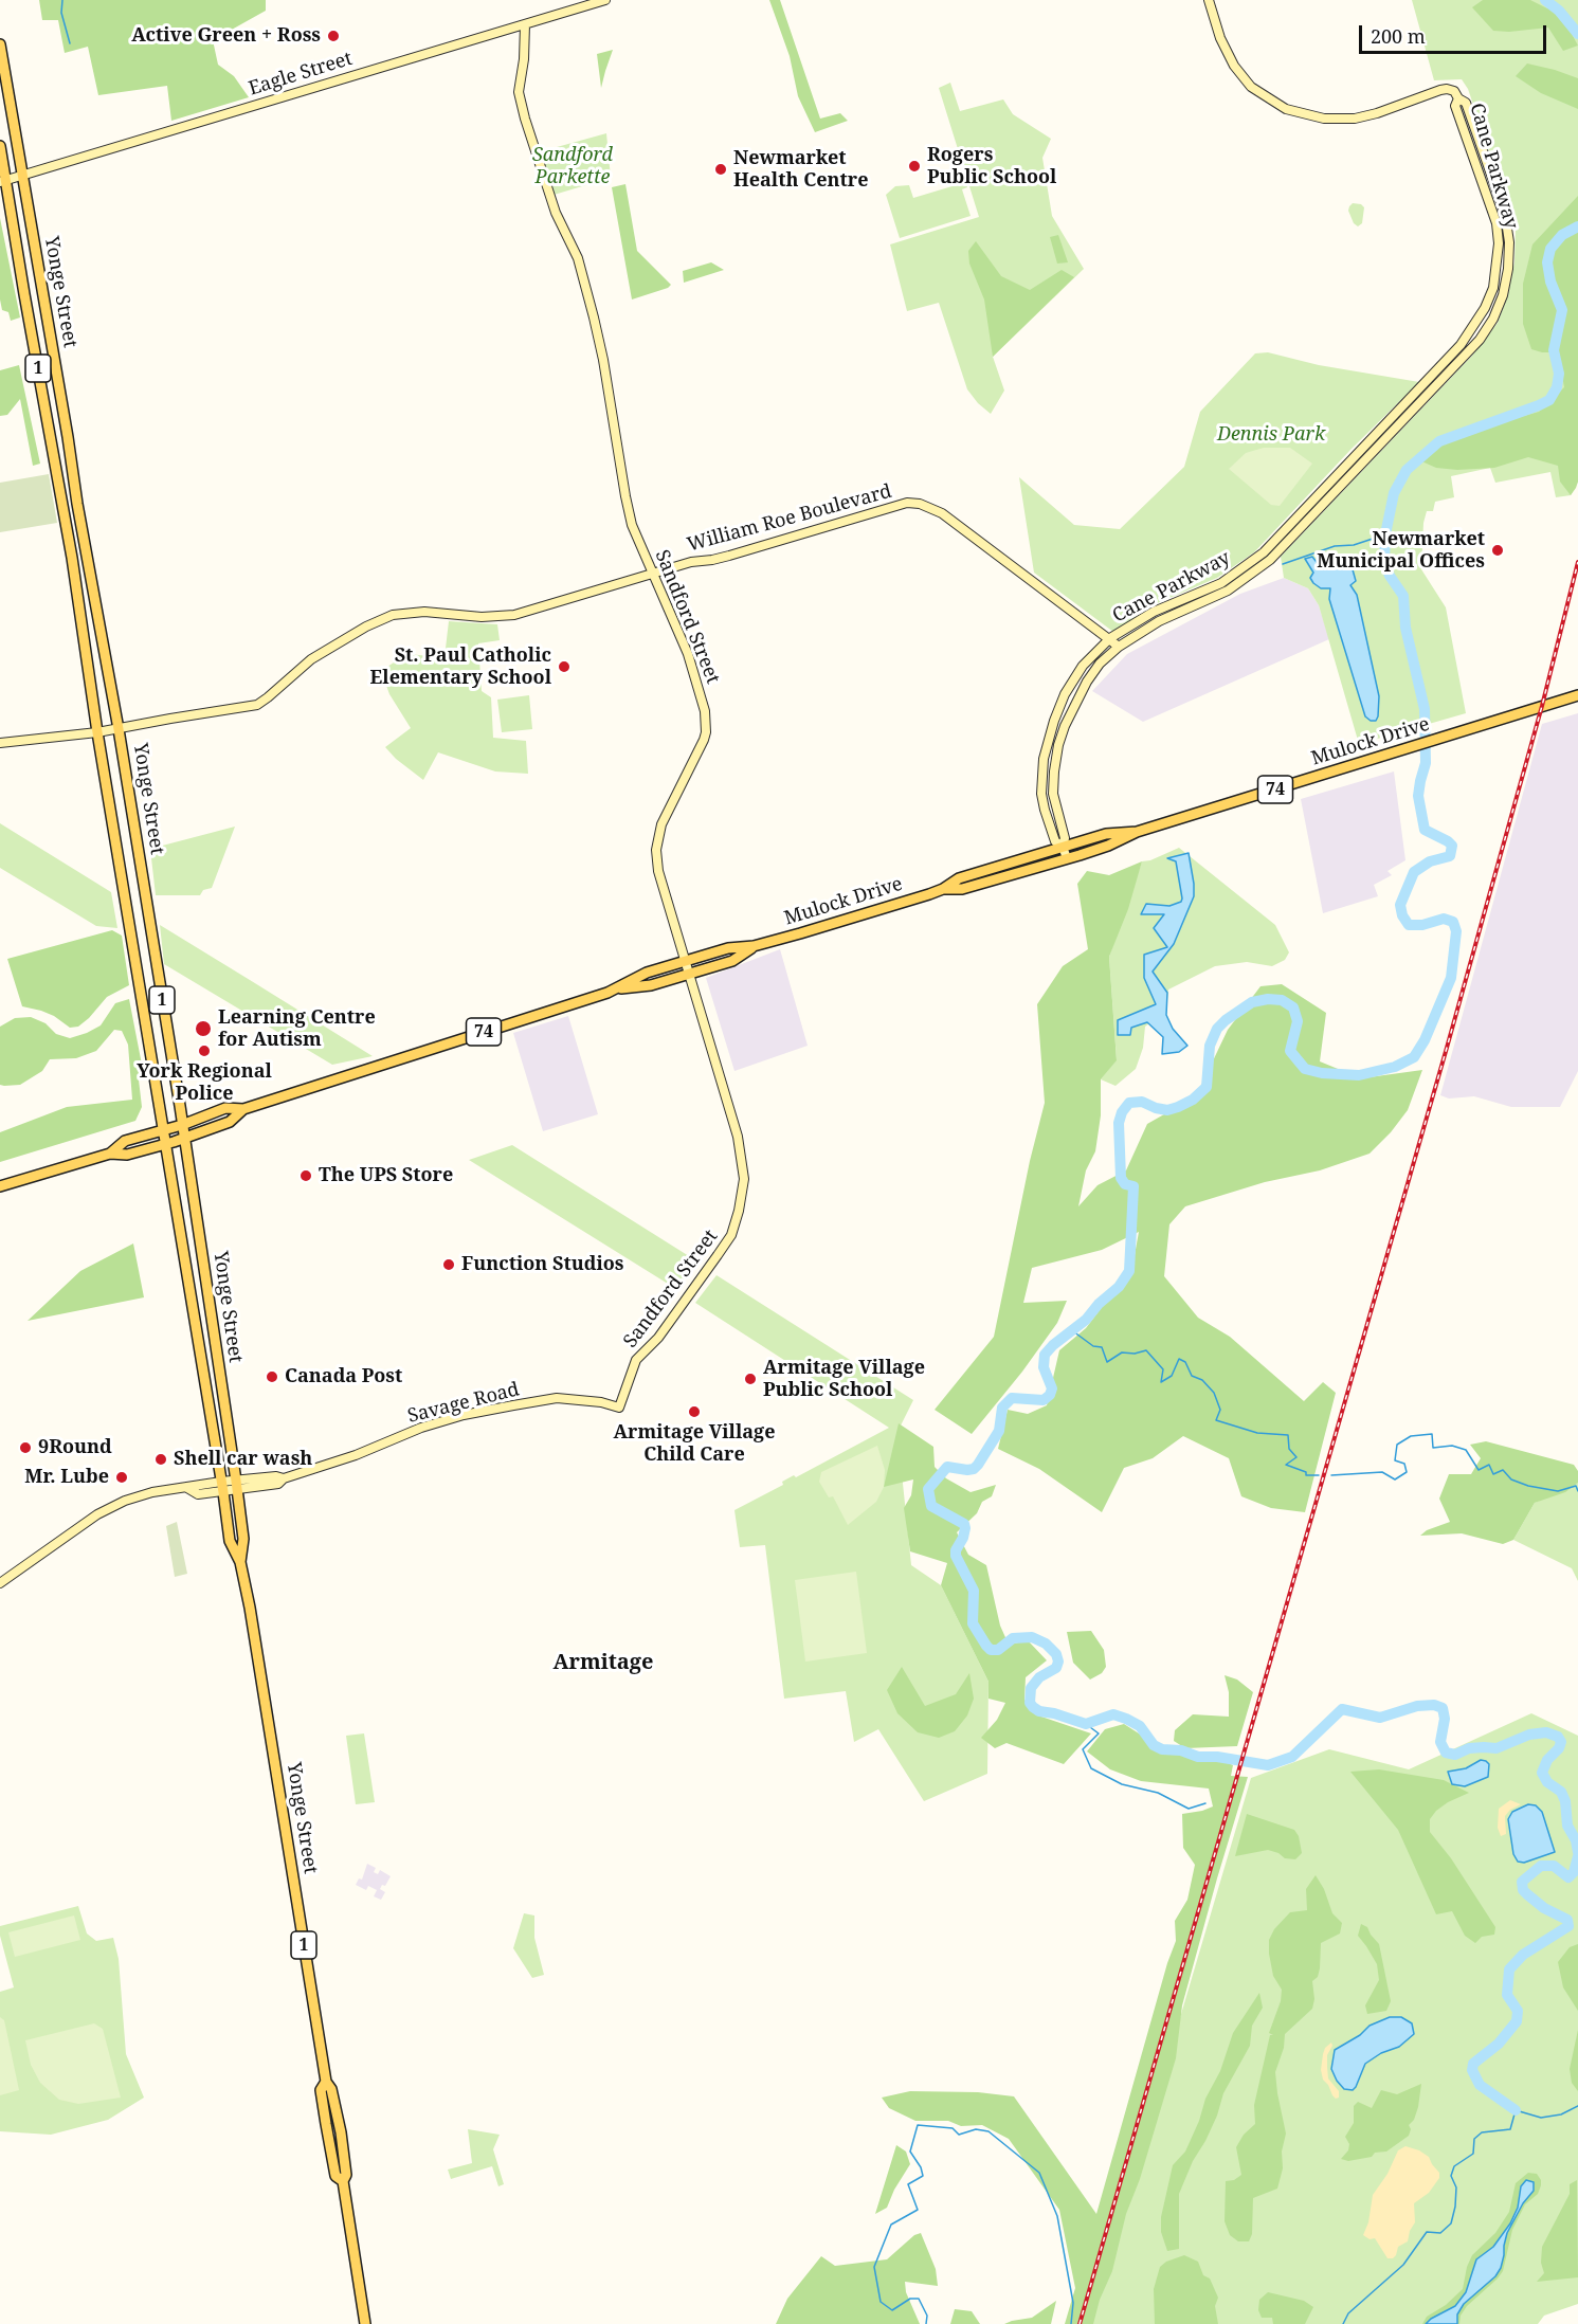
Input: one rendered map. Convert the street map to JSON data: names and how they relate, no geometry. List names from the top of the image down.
{
  "streets": {
    "main road": [
      "Yonge Street",
      "1",
      "Mulock Drive",
      "74"
    ],
    "street": [
      "Eagle Street",
      "Cane Parkway",
      "William Roe Boulevard",
      "Sandford Street",
      "Savage Road"
    ]
  },
  "crossings": [
    ["Eagle Street", "Yonge Street"],
    ["Eagle Street", "Sandford Street"],
    ["Cane Parkway", "William Roe Boulevard"],
    ["Cane Parkway", "Mulock Drive"],
    ["Yonge Street", "William Roe Boulevard"],
    ["Yonge Street", "Mulock Drive"],
    ["Yonge Street", "Savage Road"],
    ["William Roe Boulevard", "Sandford Street"],
    ["Sandford Street", "Mulock Drive"],
    ["Sandford Street", "Savage Road"]
  ],
  "districts": ["Armitage"],
  "parks": ["Sandford Parkette", "Dennis Park"],
  "places": [
    "Active Green + Ross",
    "Rogers Public School",
    "Newmarket Health Centre",
    "Newmarket Municipal Offices",
    "St. Paul Catholic Elementary School",
    "Learning Centre for Autism",
    "York Regional Police",
    "The UPS Store",
    "Function Studios",
    "Canada Post",
    "Armitage Village Public School",
    "Armitage Village Child Care",
    "9Round",
    "Shell car wash",
    "Mr. Lube"
  ],
  "scale_bar": "200 m"
}
